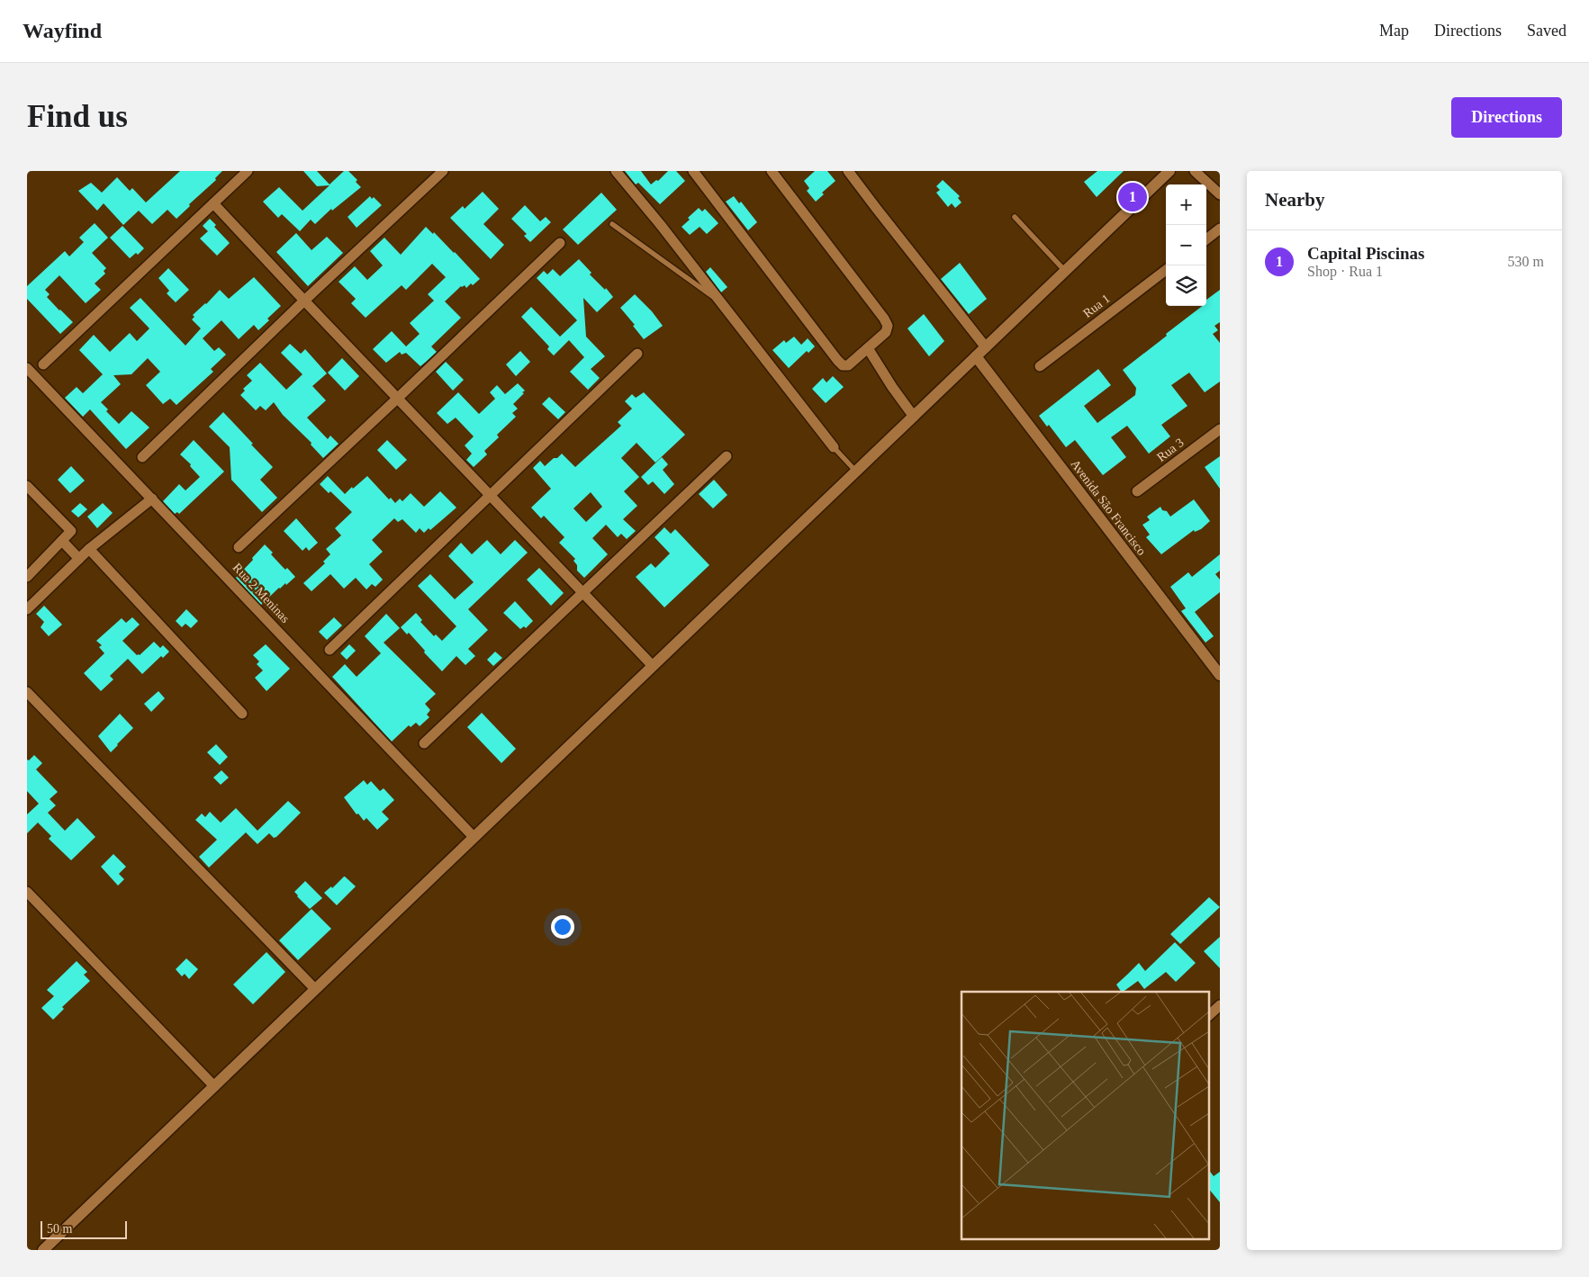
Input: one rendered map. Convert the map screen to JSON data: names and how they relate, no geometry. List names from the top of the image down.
{
  "streets": {
    "main road": ["Avenida São Francisco"],
    "street": ["Rua 1", "Rua 3", "Rua 2 Meninas"]
  },
  "scale_bar": "50 m",
  "page": {
    "header": "Wayfind",
    "nav": ["Map", "Directions", "Saved"],
    "buttons": "Directions",
    "title": "Find us",
    "heading": "Nearby",
    "pins": "1",
    "map_buttons": ["+", "−"],
    "list": [
      {
        "mark": "1",
        "name": "Capital Piscinas",
        "note": "Shop · Rua 1",
        "value": "530 m"
      }
    ],
    "scale": "50 m"
  }
}
